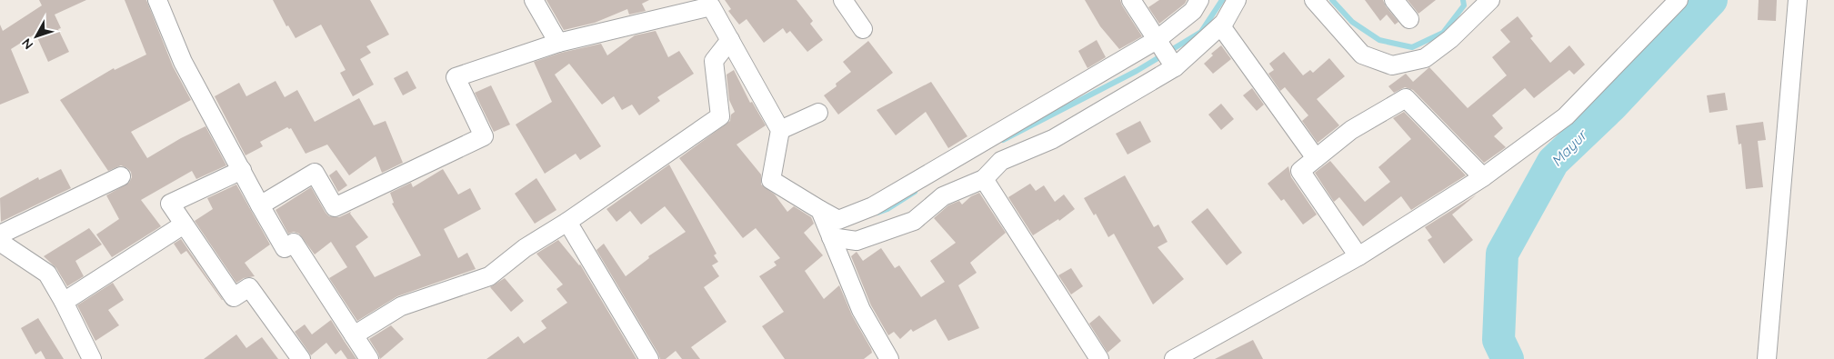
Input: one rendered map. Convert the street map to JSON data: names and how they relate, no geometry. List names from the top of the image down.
{
  "water": ["Mayur"],
  "north": "bottom left"
}
